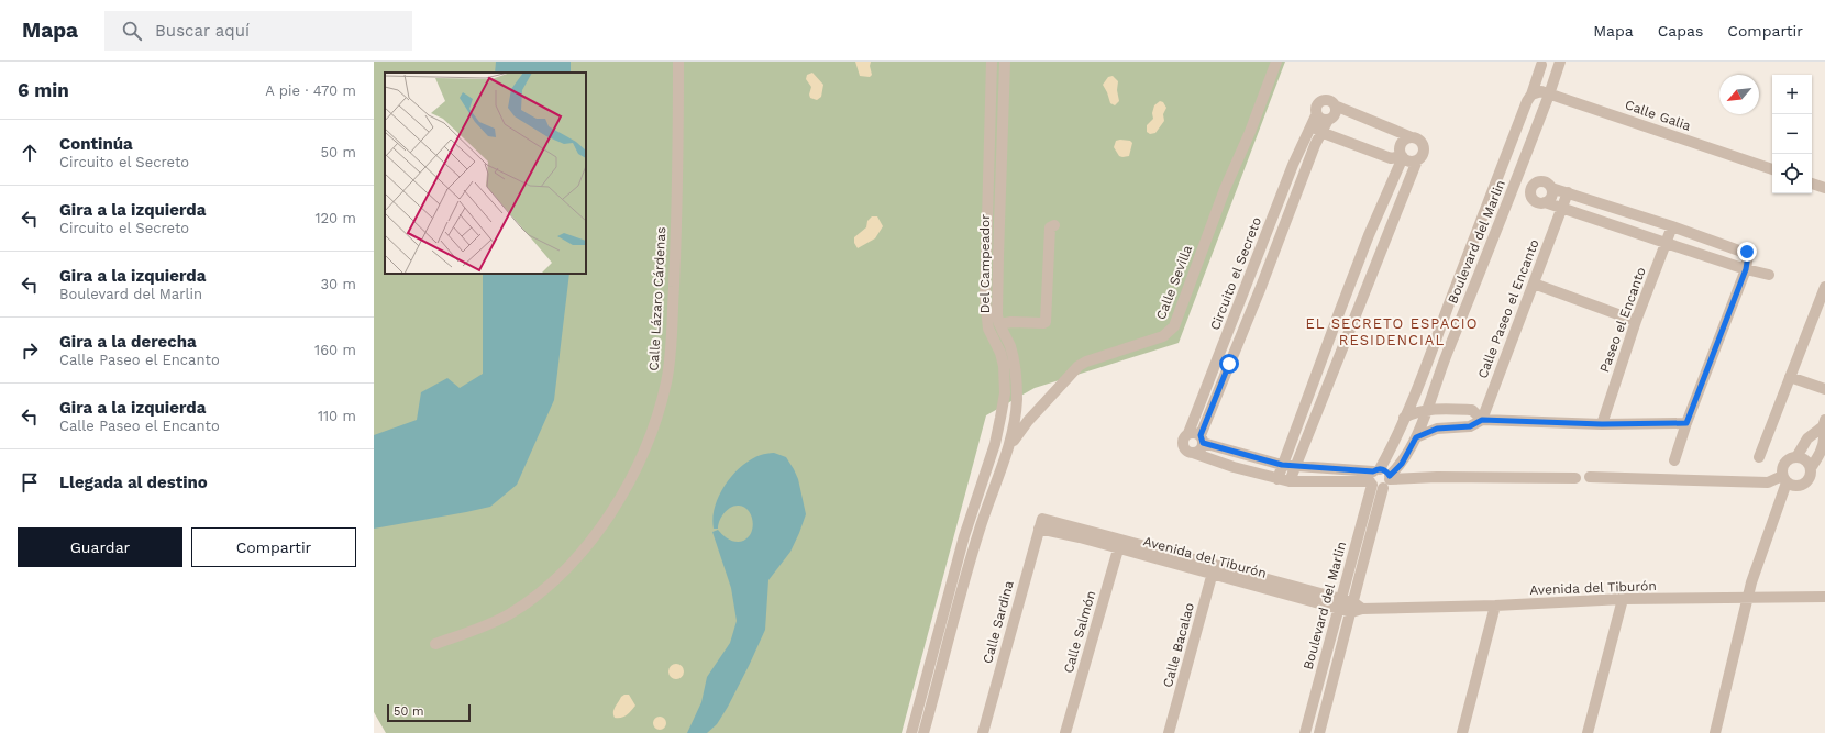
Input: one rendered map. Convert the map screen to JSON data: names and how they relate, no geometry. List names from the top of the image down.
{
  "streets": {
    "street": [
      "Calle Galia",
      "Boulevard del Marlin",
      "Del Campeador",
      "Circuito el Secreto",
      "Calle Sevilla",
      "Calle Lázaro Cárdenas",
      "Calle Paseo el Encanto",
      "Paseo el Encanto",
      "Avenida del Tiburón",
      "Calle Sardina",
      "Calle Salmón",
      "Calle Bacalao"
    ]
  },
  "crossings": [
    ["Calle Galia", "Boulevard del Marlin"],
    ["Boulevard del Marlin", "Avenida del Tiburón"],
    ["Del Campeador", "Calle Sevilla"],
    ["Calle Paseo el Encanto", "Paseo el Encanto"],
    ["Avenida del Tiburón", "Calle Sardina"],
    ["Avenida del Tiburón", "Calle Salmón"],
    ["Avenida del Tiburón", "Calle Bacalao"]
  ],
  "districts": ["EL SECRETO ESPACIO RESIDENCIAL"],
  "scale_bar": "50 m",
  "north": "bottom left",
  "page": {
    "header": "Mapa",
    "search": "Buscar aquí",
    "nav": ["Mapa", "Capas", "Compartir"],
    "heading": ["6 min", "A pie · 470 m"],
    "map_buttons": ["+", "−"],
    "list": [
      ["Continúa", "Circuito el Secreto", "50 m"],
      ["Gira a la izquierda", "Circuito el Secreto", "120 m"],
      ["Gira a la izquierda", "Boulevard del Marlin", "30 m"],
      ["Gira a la derecha", "Calle Paseo el Encanto", "160 m"],
      ["Gira a la izquierda", "Calle Paseo el Encanto", "110 m"],
      "Llegada al destino"
    ],
    "buttons": ["Guardar", "Compartir"],
    "scale": "50 m"
  }
}
